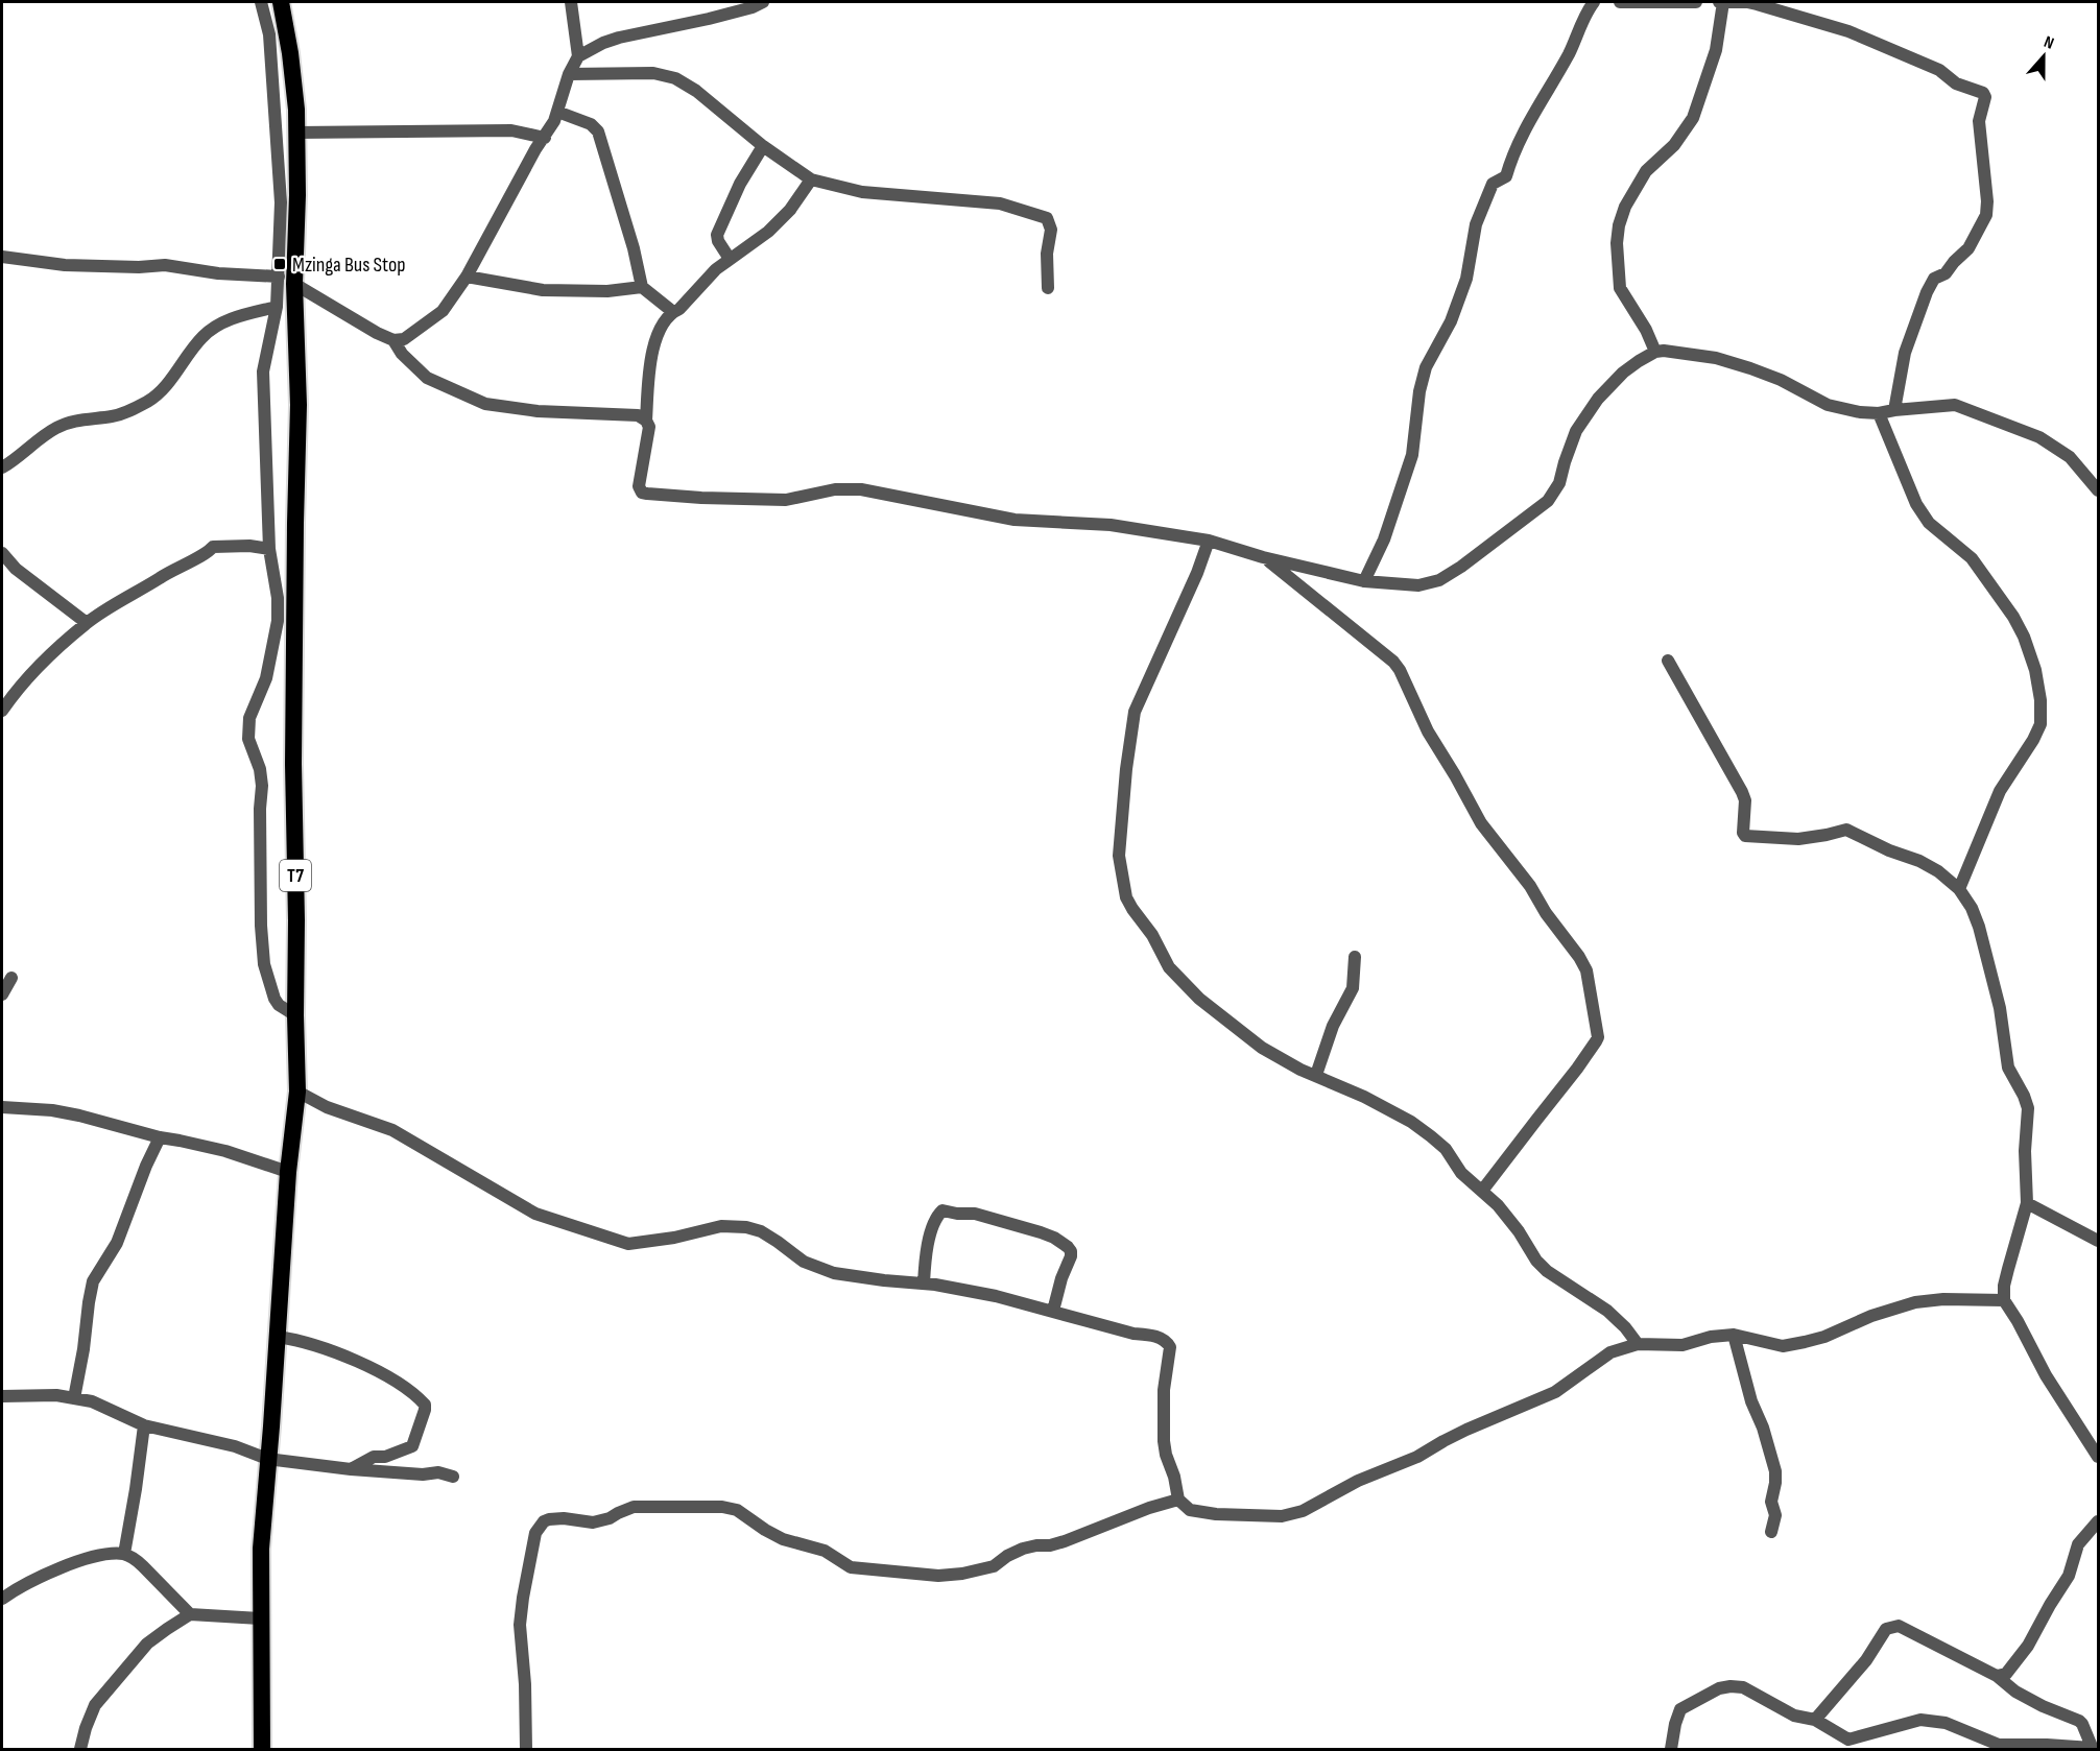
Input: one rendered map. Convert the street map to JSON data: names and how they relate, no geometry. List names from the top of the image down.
{
  "streets": {
    "highway": ["T7"]
  },
  "places": {
    "transit": ["Mzinga Bus Stop"]
  },
  "north": "top"
}
